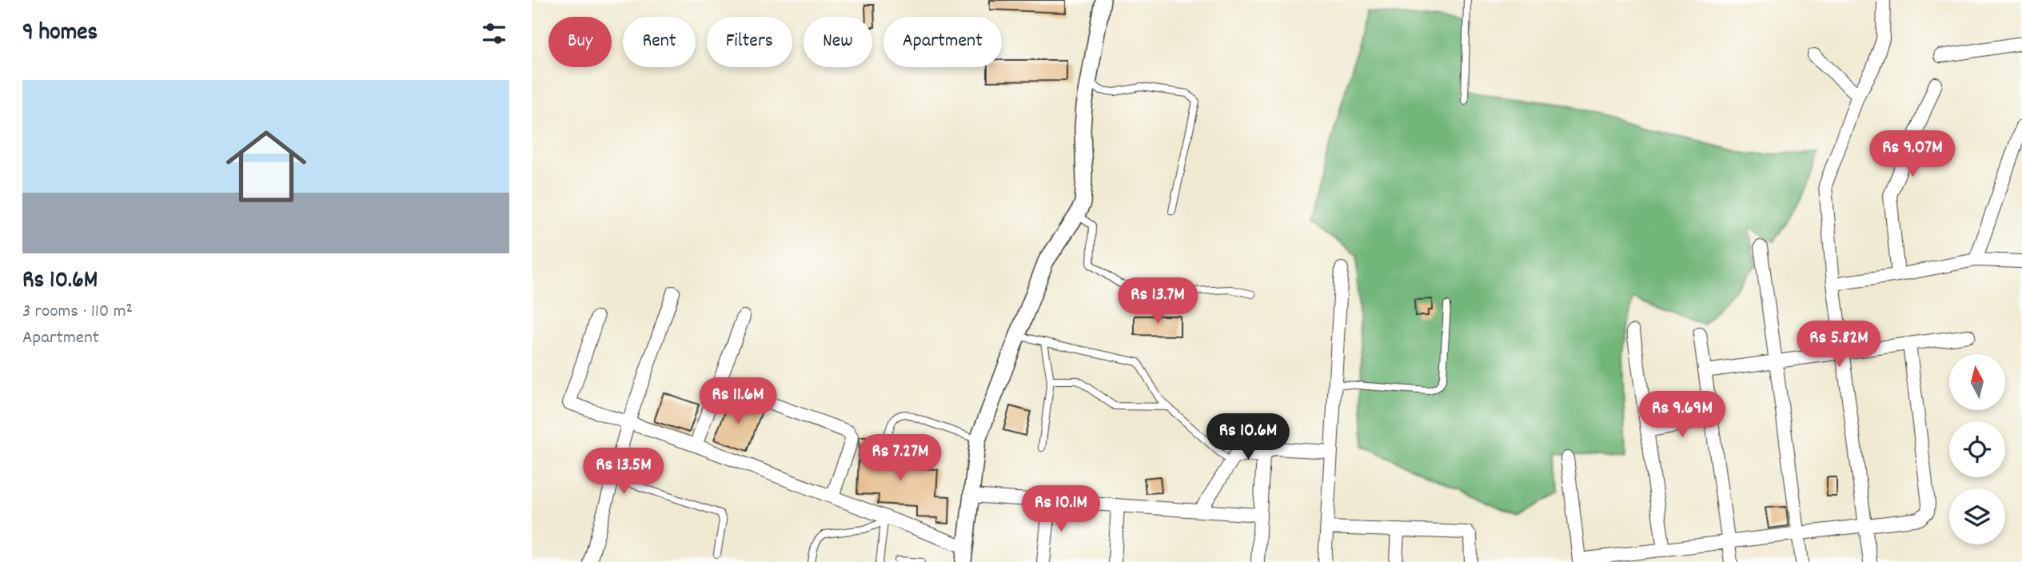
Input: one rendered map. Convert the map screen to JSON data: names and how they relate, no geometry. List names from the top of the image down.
{
  "north": "top",
  "page": {
    "heading": "9 homes",
    "chip": [
      "Buy",
      "Rent",
      "Filters",
      "New",
      "Apartment"
    ],
    "list": [
      {
        "name": "Rs 10.6M",
        "note": "3 rooms · 110 m² · Apartment"
      }
    ],
    "price": [
      "Rs 9.07M",
      "Rs 13.7M",
      "Rs 5.82M",
      "Rs 11.6M",
      "Rs 9.69M",
      "Rs 10.6M",
      "Rs 7.27M",
      "Rs 13.5M",
      "Rs 10.1M"
    ]
  }
}
